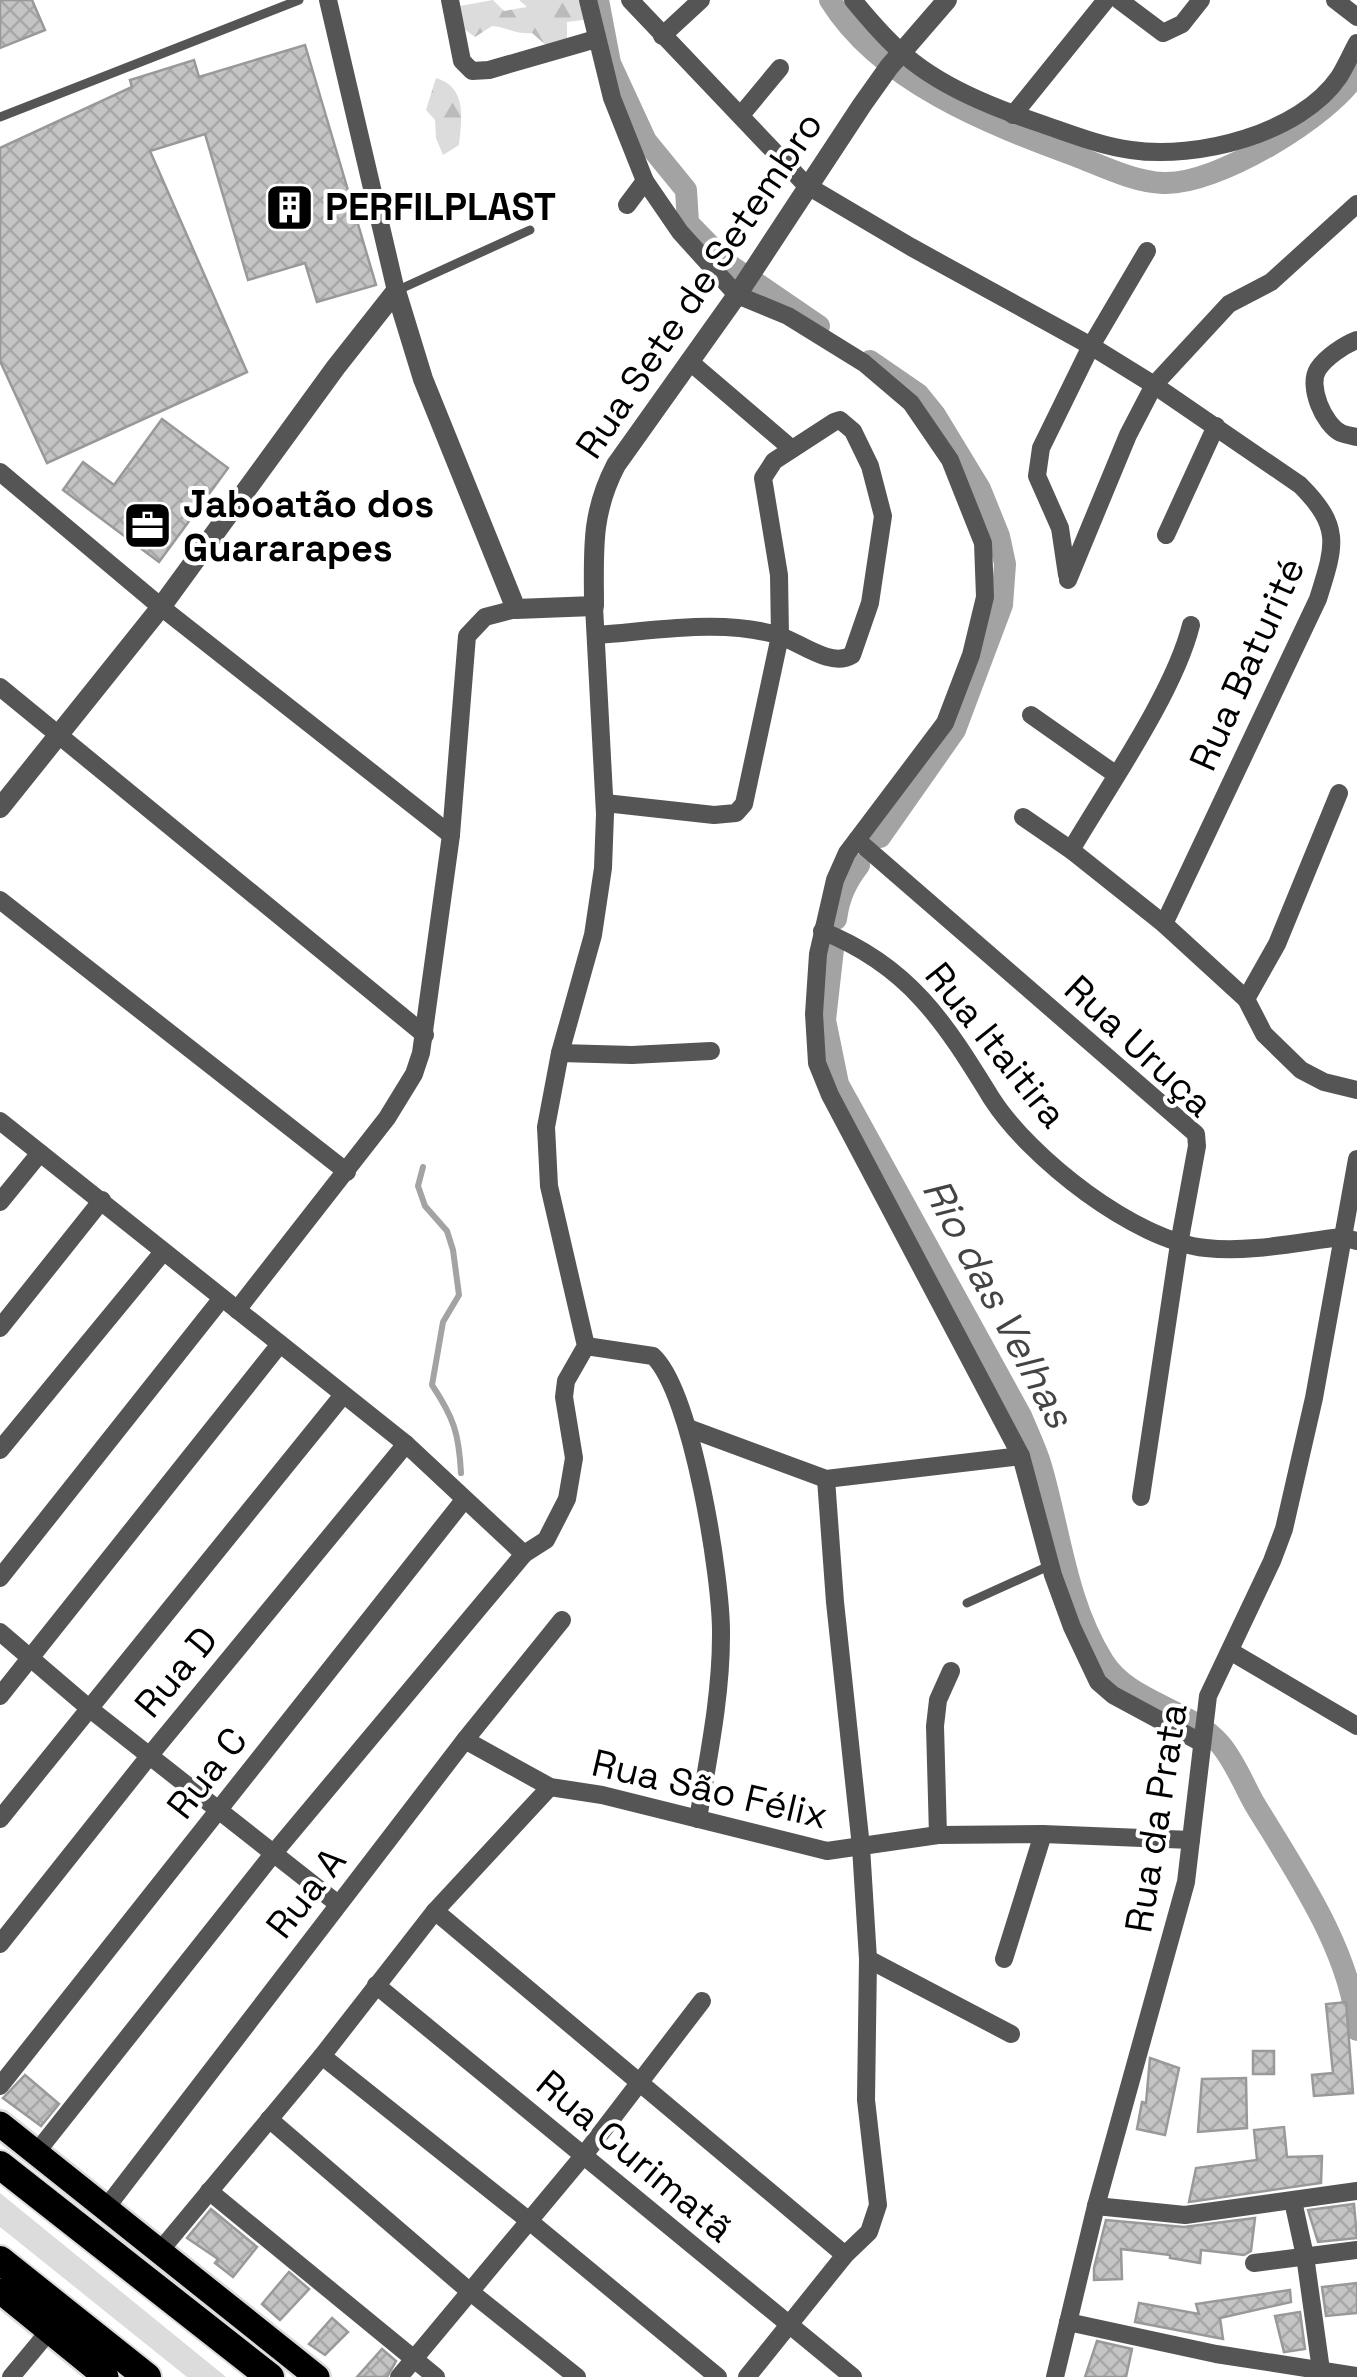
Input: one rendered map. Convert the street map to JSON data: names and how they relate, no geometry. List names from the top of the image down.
{
  "streets": {
    "street": [
      "Rua Sete de Setembro",
      "Rua Baturité",
      "Rua Itaitira",
      "Rua Uruça",
      "Rua D",
      "Rua C",
      "Rua São Félix",
      "Rua da Prata",
      "Rua A",
      "Rua Curimatã"
    ]
  },
  "crossings": [
    ["Rua Sete de Setembro", "Rua Baturité"],
    ["Rua Itaitira", "Rua Uruça"],
    ["Rua Itaitira", "Rua da Prata"],
    ["Rua São Félix", "Rua da Prata"],
    ["Rua São Félix", "Rua A"]
  ],
  "water": ["Rio das Velhas"],
  "places": {
    "building": ["PERFILPLAST"],
    "office": ["Jaboatão dos Guararapes"]
  }
}
